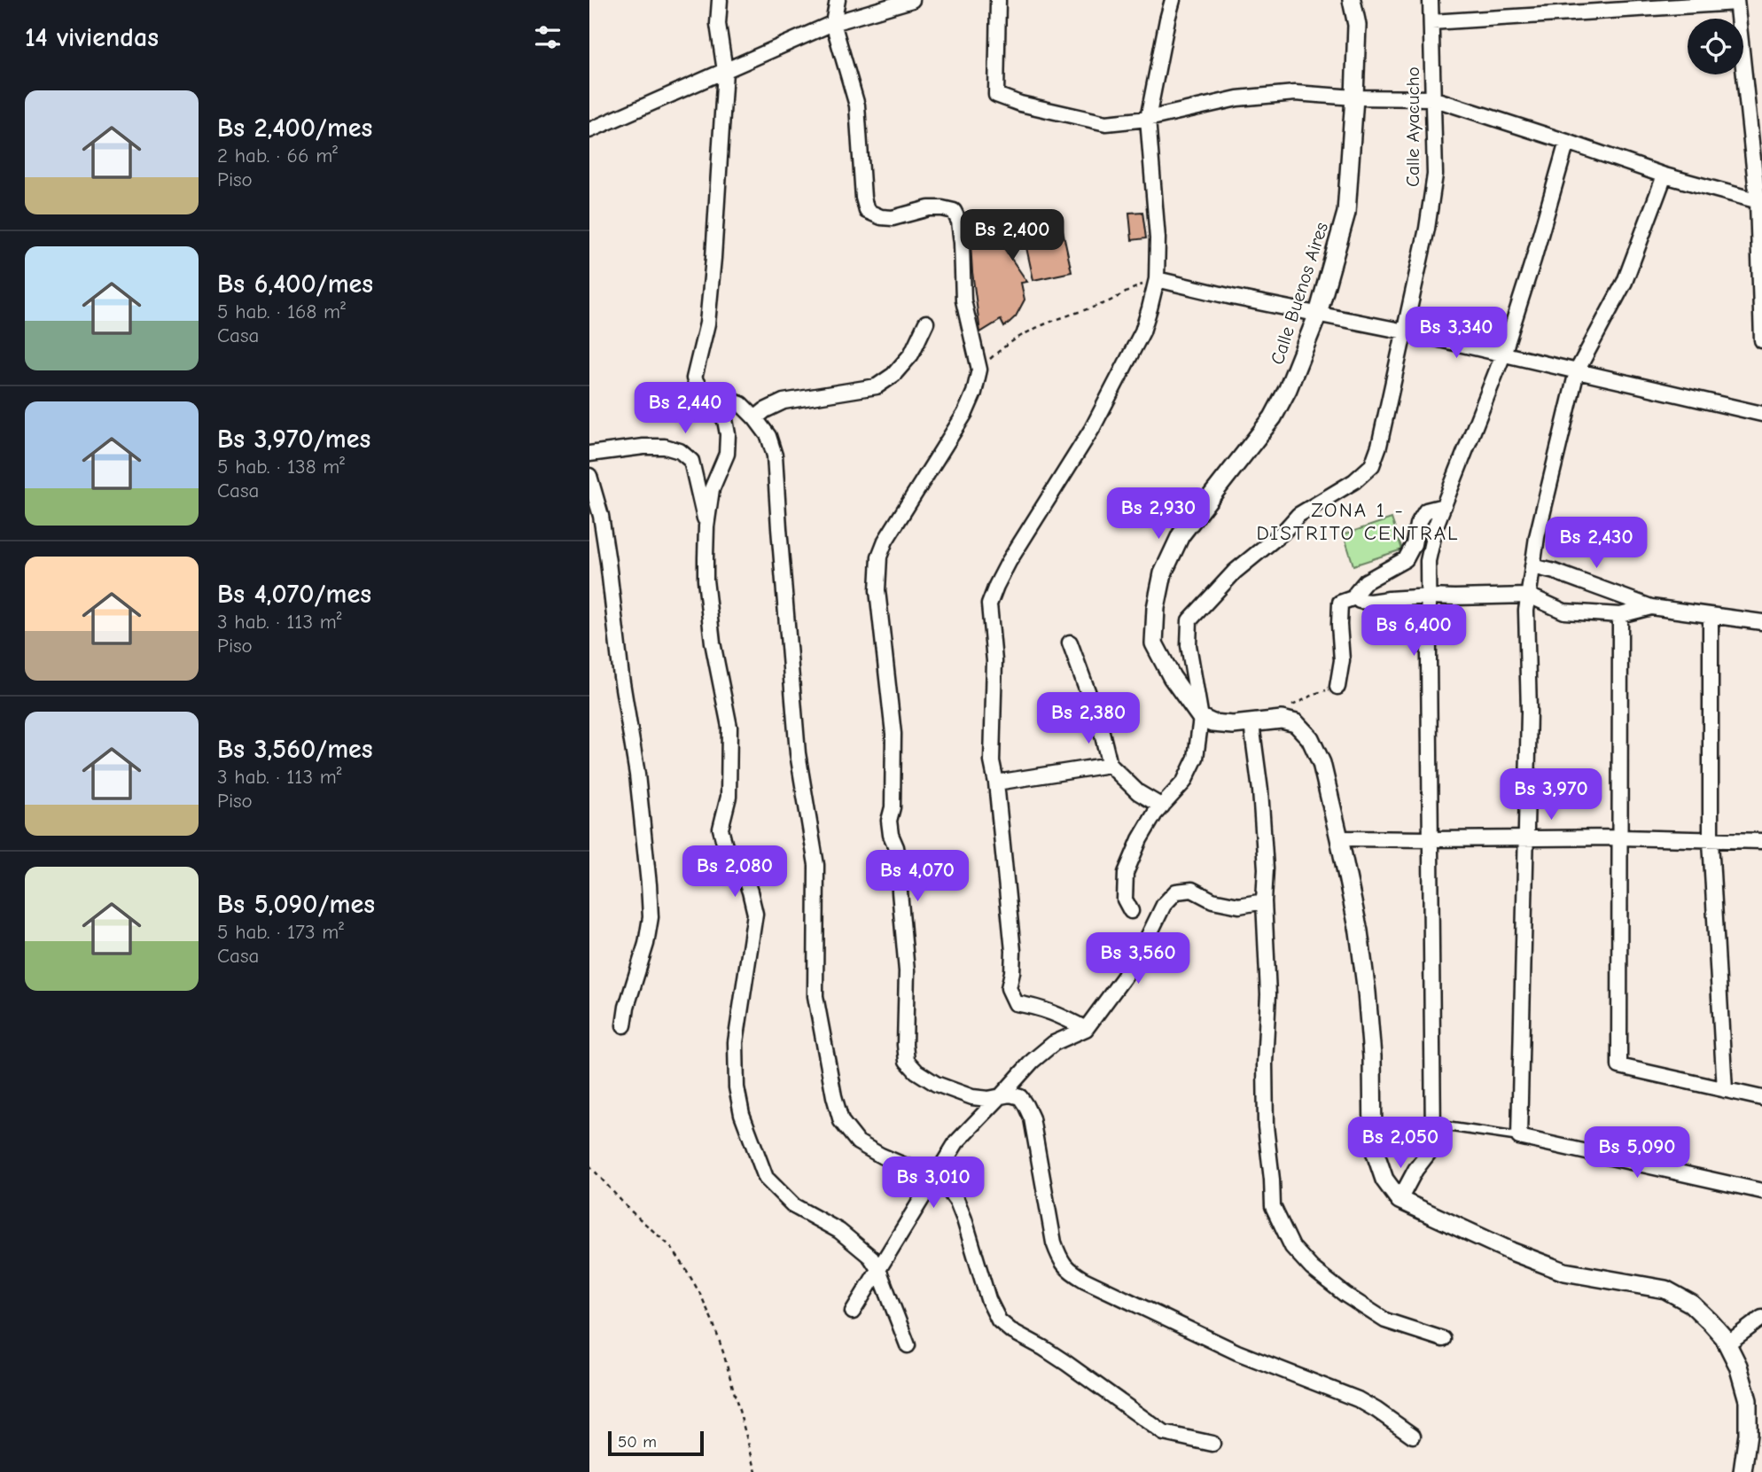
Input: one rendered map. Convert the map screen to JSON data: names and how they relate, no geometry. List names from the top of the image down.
{
  "streets": {
    "street": ["Calle Ayacucho", "Calle Buenos Aires"]
  },
  "crossings": [
    ["Calle Ayacucho", "Calle Buenos Aires"]
  ],
  "districts": ["ZONA 1 - DISTRITO CENTRAL"],
  "scale_bar": "50 m",
  "page": {
    "heading": "14 viviendas",
    "list": [
      {
        "name": "Bs 2,400/mes",
        "note": "2 hab. · 66 m² · Piso"
      },
      {
        "name": "Bs 6,400/mes",
        "note": "5 hab. · 168 m² · Casa"
      },
      {
        "name": "Bs 3,970/mes",
        "note": "5 hab. · 138 m² · Casa"
      },
      {
        "name": "Bs 4,070/mes",
        "note": "3 hab. · 113 m² · Piso"
      },
      {
        "name": "Bs 3,560/mes",
        "note": "3 hab. · 113 m² · Piso"
      },
      {
        "name": "Bs 5,090/mes",
        "note": "5 hab. · 173 m² · Casa"
      }
    ],
    "price": [
      "Bs 2,400",
      "Bs 3,340",
      "Bs 2,440",
      "Bs 2,930",
      "Bs 2,430",
      "Bs 6,400",
      "Bs 2,380",
      "Bs 3,970",
      "Bs 2,080",
      "Bs 4,070",
      "Bs 3,560",
      "Bs 2,050",
      "Bs 5,090",
      "Bs 3,010"
    ],
    "scale": "50 m"
  }
}
